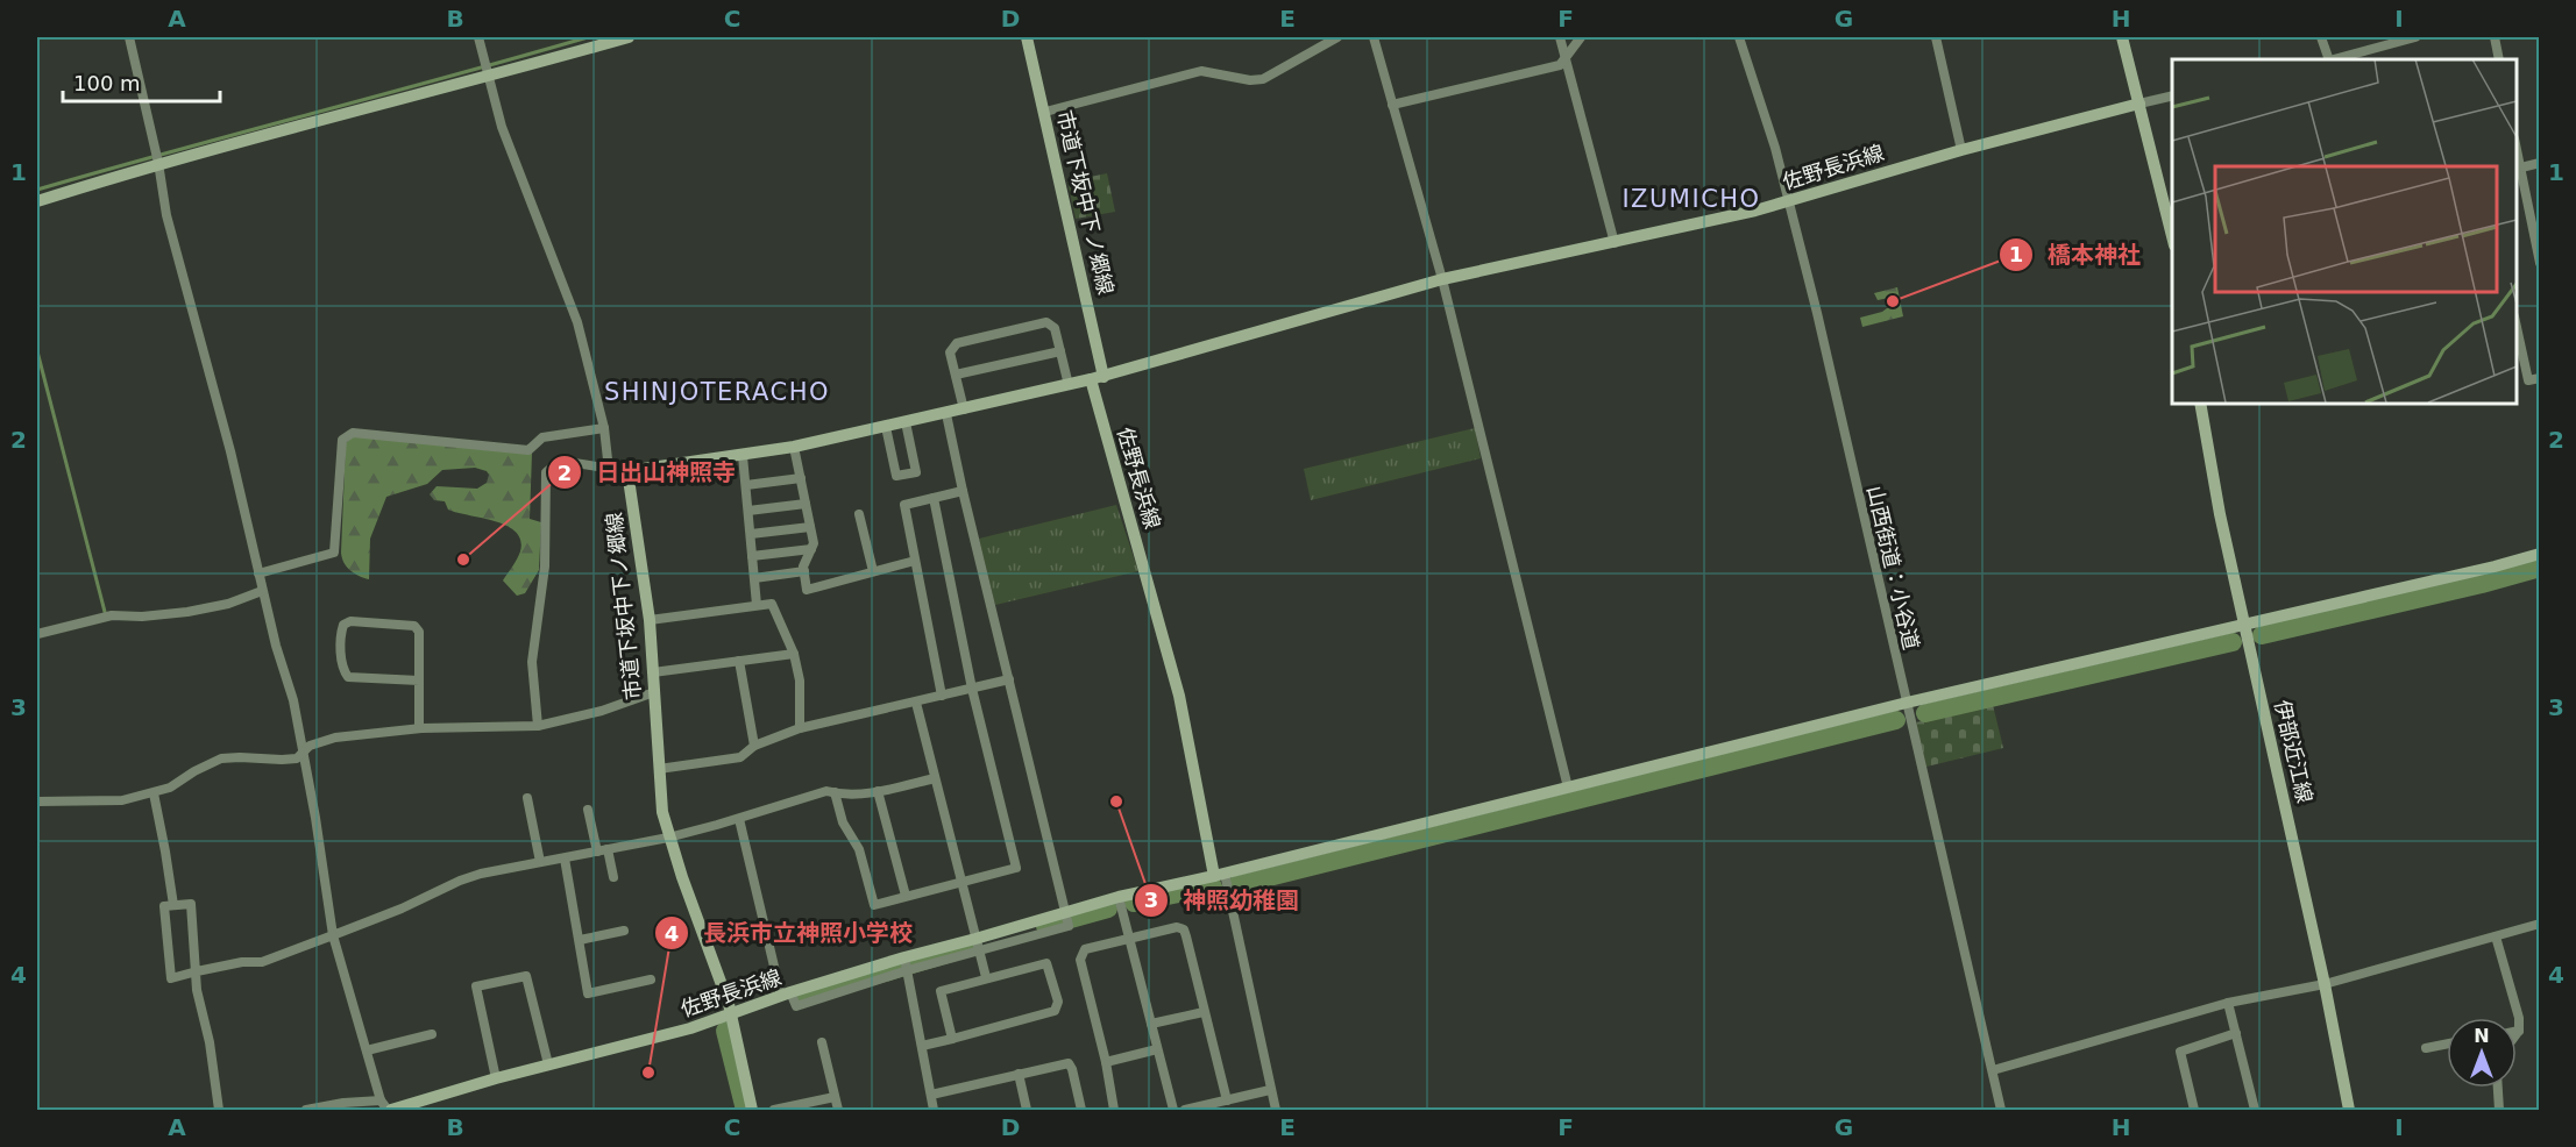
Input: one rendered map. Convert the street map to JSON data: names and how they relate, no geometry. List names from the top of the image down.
{
  "streets": {
    "street": [
      "佐野長浜線",
      "市道下坂中下ノ郷線",
      "山西街道：小谷道",
      "伊部近江線"
    ]
  },
  "crossings": [
    ["佐野長浜線", "市道下坂中下ノ郷線"],
    ["佐野長浜線", "山西街道：小谷道"]
  ],
  "districts": ["IZUMICHO", "SHINJOTERACHO"],
  "places": [
    "橋本神社",
    "日出山神照寺",
    "神照幼稚園",
    "長浜市立神照小学校"
  ],
  "scale_bar": "100 m",
  "north": "top",
  "grid": {
    "columns": [
      "A",
      "B",
      "C",
      "D",
      "E",
      "F",
      "G",
      "H",
      "I"
    ],
    "rows": [
      "1",
      "2",
      "3",
      "4"
    ]
  }
}
